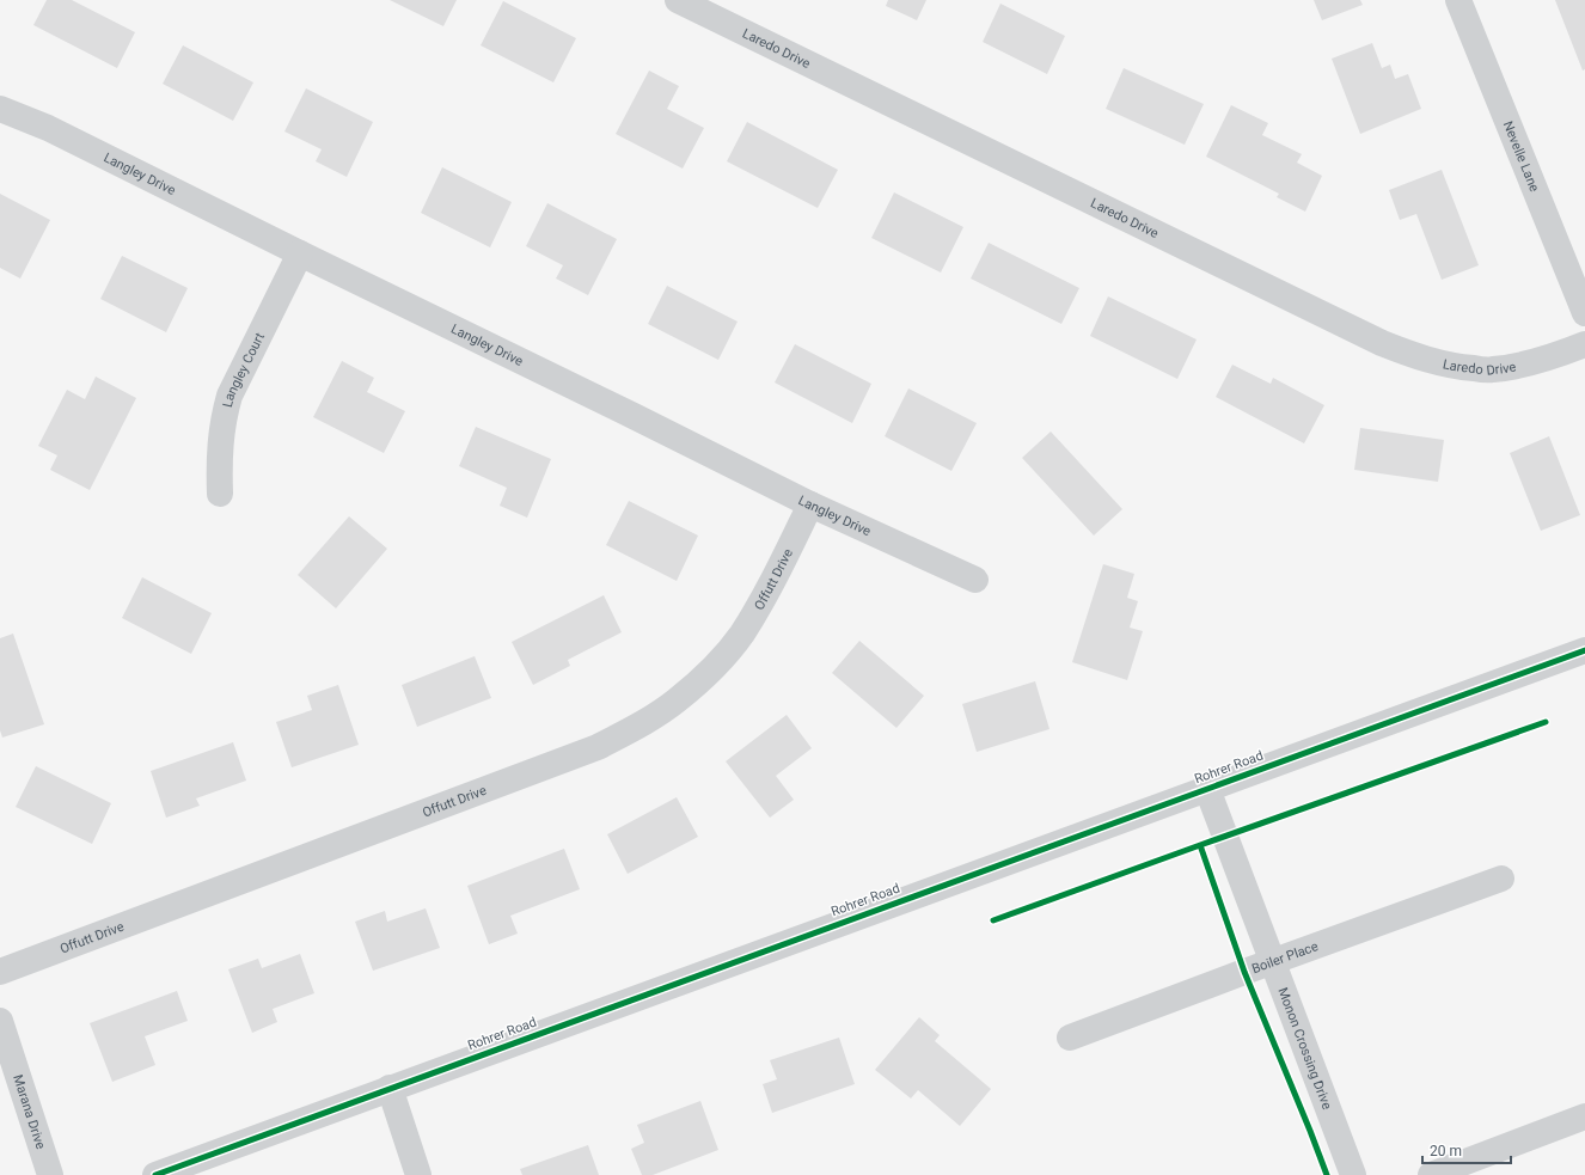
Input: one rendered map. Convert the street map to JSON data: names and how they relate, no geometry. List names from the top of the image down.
{
  "streets": {
    "street": [
      "Laredo Drive",
      "Nevelle Lane",
      "Langley Drive",
      "Langley Court",
      "Offutt Drive",
      "Rohrer Road",
      "Boiler Place",
      "Monon Crossing Drive",
      "Marana Drive"
    ]
  },
  "crossings": [
    ["Langley Drive", "Langley Court"],
    ["Langley Drive", "Offutt Drive"],
    ["Rohrer Road", "Monon Crossing Drive"],
    ["Boiler Place", "Monon Crossing Drive"]
  ],
  "scale_bar": "20 m"
}
